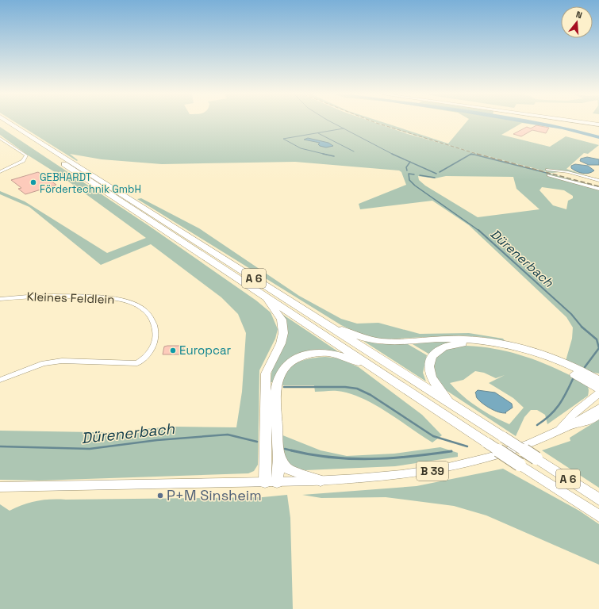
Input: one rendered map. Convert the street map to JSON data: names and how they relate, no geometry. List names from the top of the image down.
{
  "streets": {
    "highway": ["A 6"],
    "main road": ["B 39"],
    "street": ["Kleines Feldlein"]
  },
  "water": ["Dürenerbach"],
  "places": ["GEBHARDT Fördertechnik GmbH", "Europcar", "P+M Sinsheim"],
  "north": "top"
}
